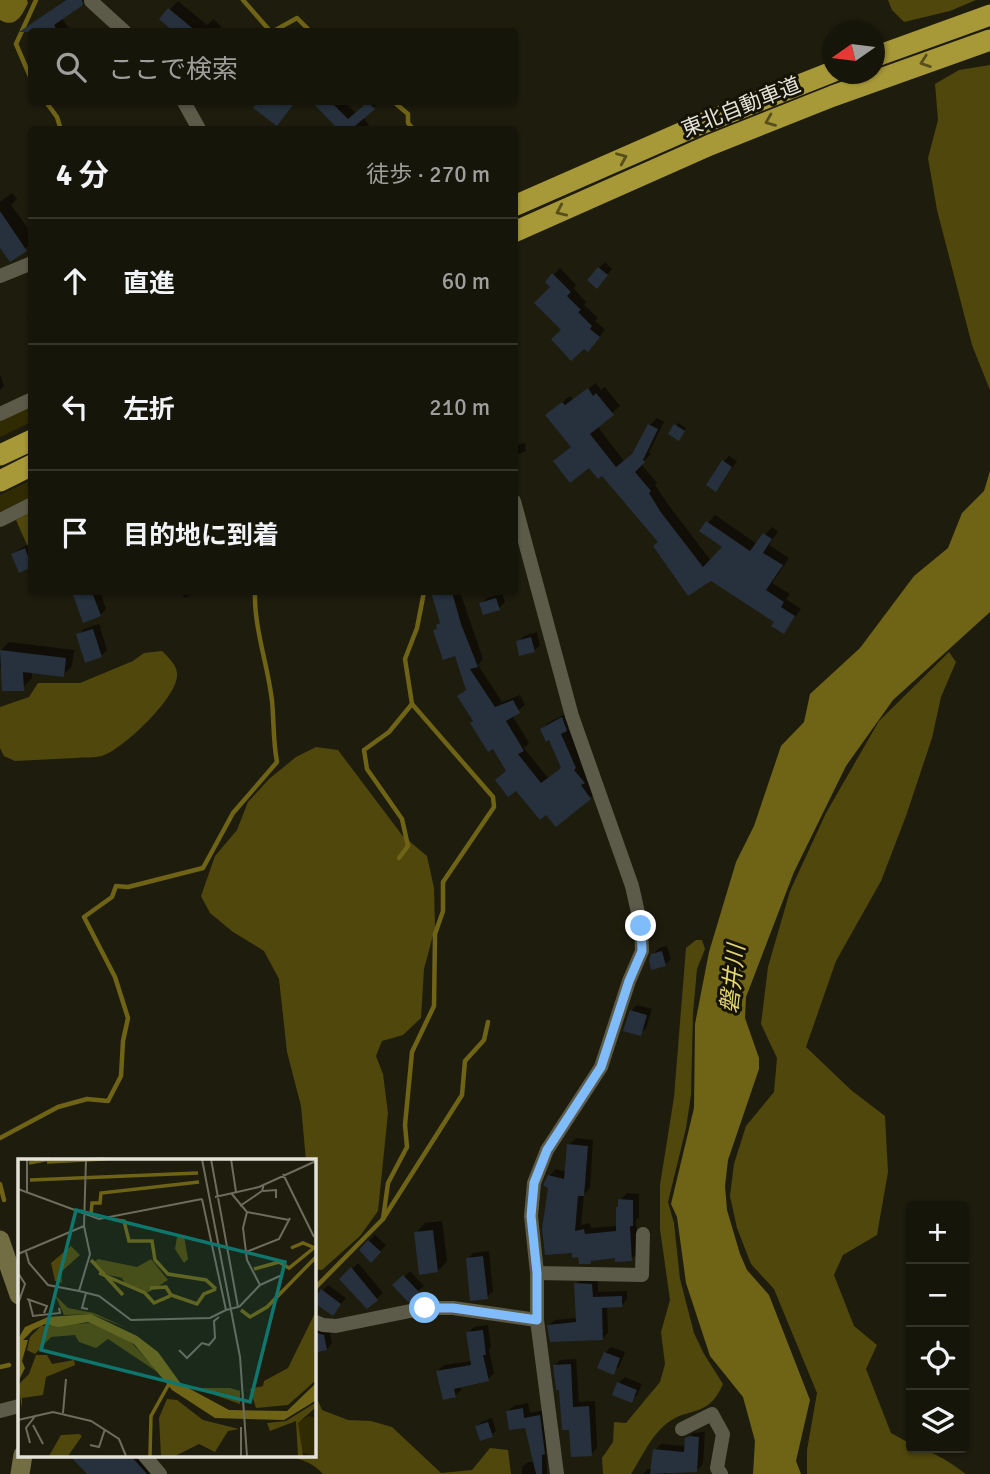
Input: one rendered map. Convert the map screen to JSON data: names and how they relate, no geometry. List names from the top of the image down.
{
  "streets": {
    "highway": ["東北自動車道"]
  },
  "water": ["磐井川"],
  "north": "left",
  "page": {
    "search": "ここで検索",
    "heading": ["4 分", "徒歩 · 270 m"],
    "list": [
      ["直進", "60 m"],
      ["左折", "210 m"],
      "目的地に到着"
    ],
    "map_buttons": ["+", "−"]
  }
}
